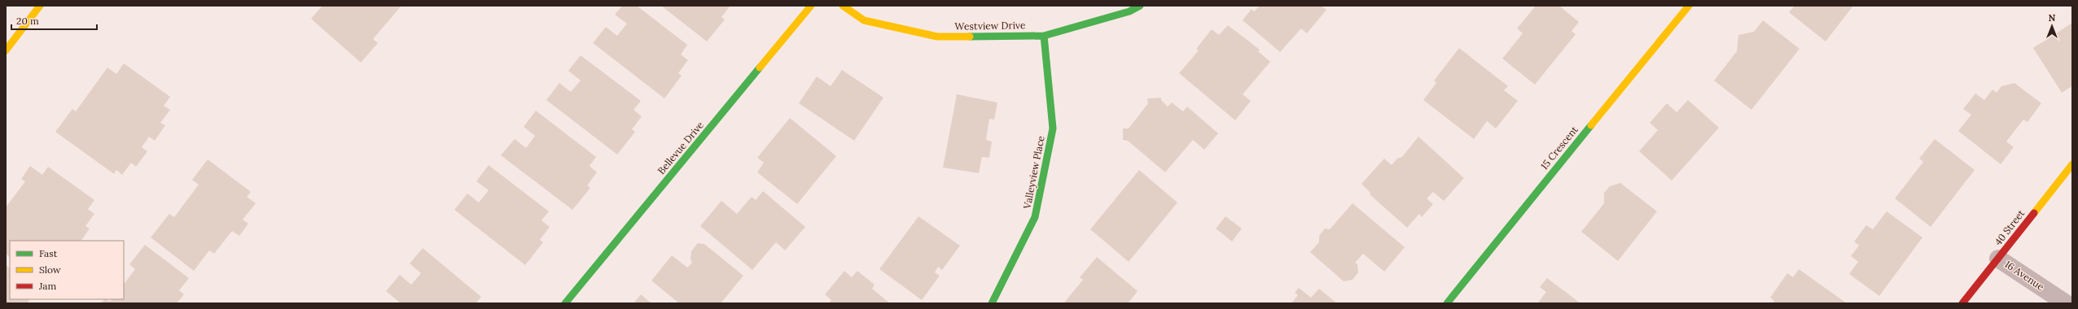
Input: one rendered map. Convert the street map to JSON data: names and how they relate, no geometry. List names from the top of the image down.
{
  "streets": {
    "street": [
      "Westview Drive",
      "Bellevue Drive",
      "15 Crescent",
      "Valleyview Place",
      "40 Street",
      "16 Avenue"
    ]
  },
  "crossings": [
    ["Westview Drive", "Valleyview Place"],
    ["40 Street", "16 Avenue"]
  ],
  "legend": ["Fast", "Slow", "Jam"],
  "scale_bar": "20 m",
  "north": "top"
}
